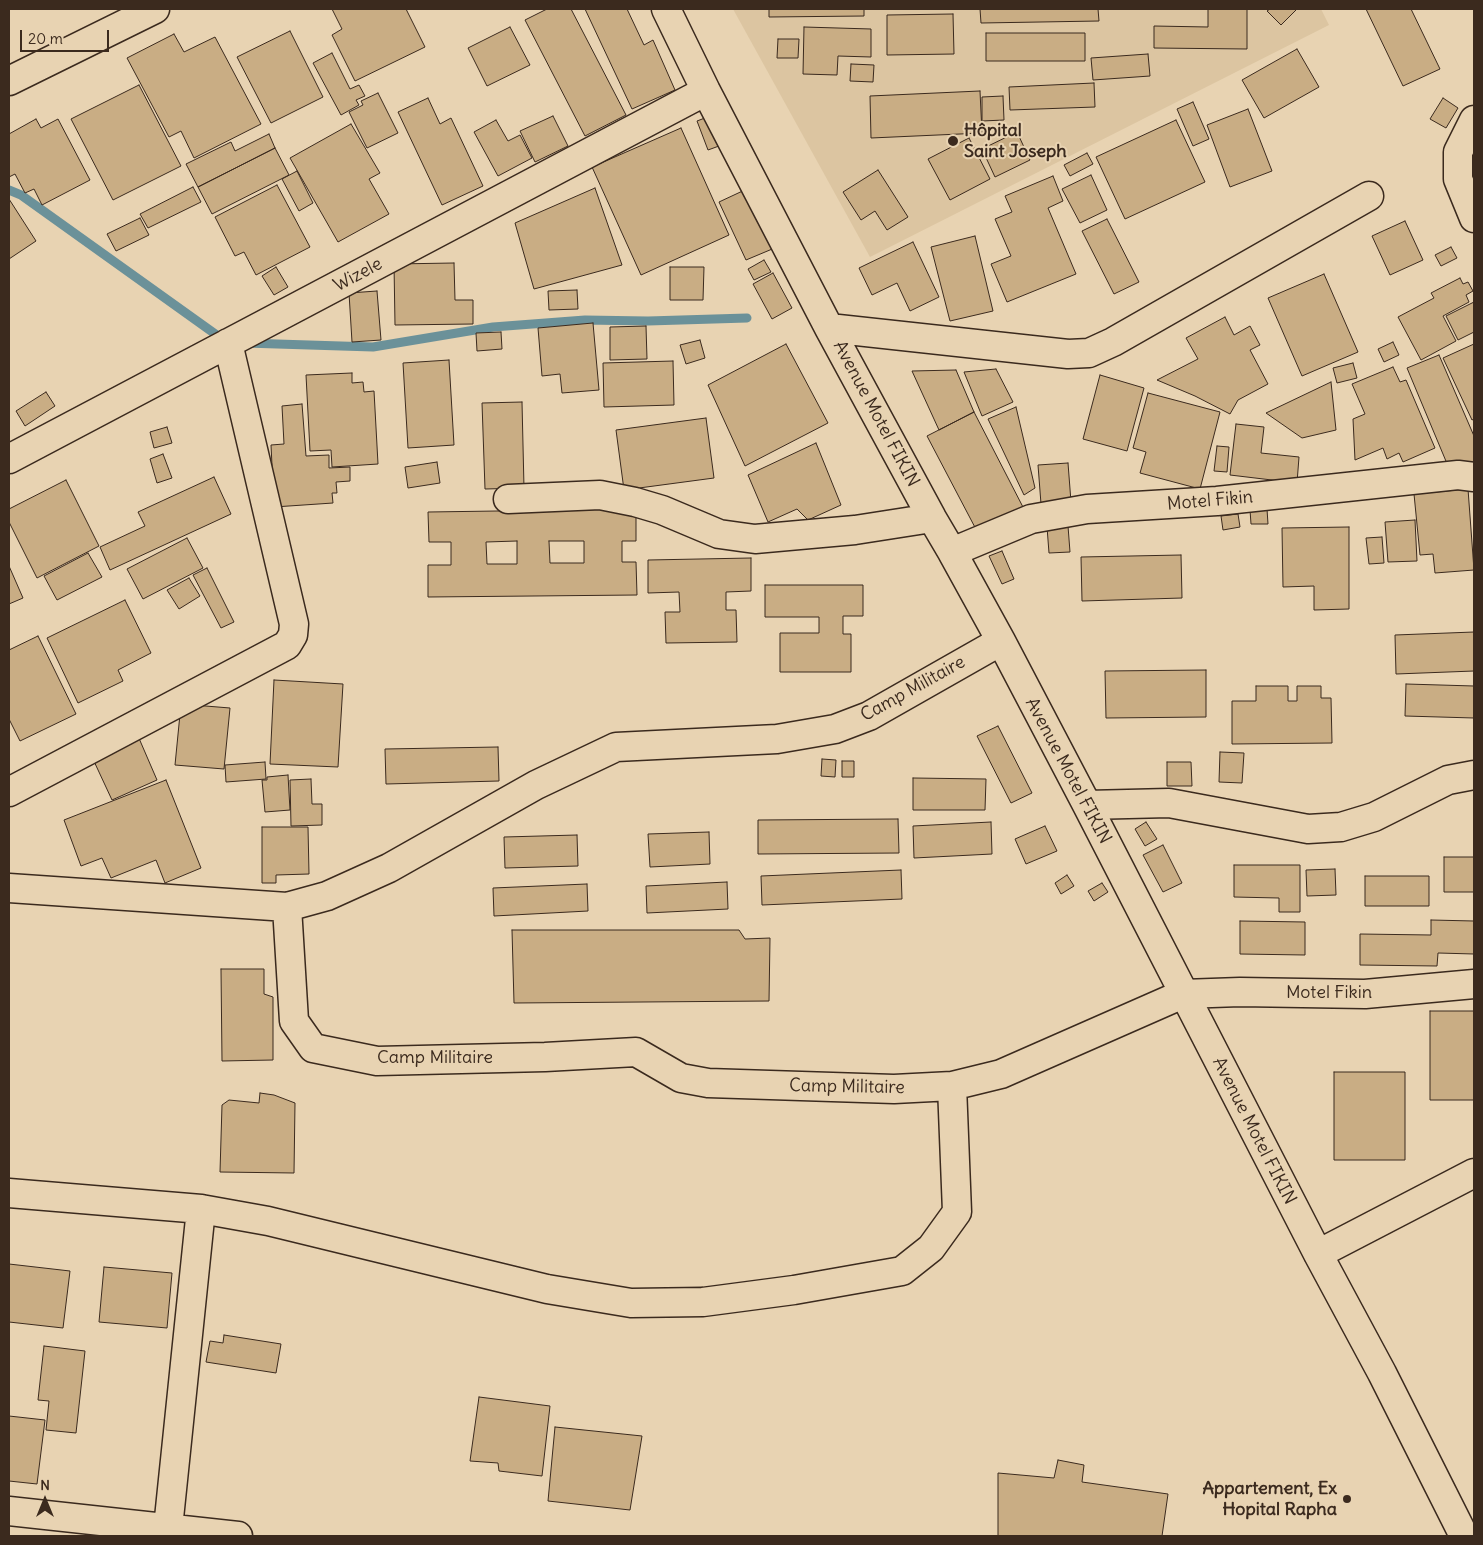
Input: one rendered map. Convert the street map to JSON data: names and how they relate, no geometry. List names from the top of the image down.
{
  "streets": {
    "street": [
      "Wizele",
      "Avenue Motel FIKIN",
      "Motel Fikin",
      "Camp Militaire"
    ]
  },
  "crossings": [
    ["Wizele", "Avenue Motel FIKIN"],
    ["Avenue Motel FIKIN", "Motel Fikin"],
    ["Avenue Motel FIKIN", "Camp Militaire"],
    ["Motel Fikin", "Camp Militaire"]
  ],
  "places": ["Hôpital Saint Joseph", "Appartement, Ex Hopital Rapha"],
  "scale_bar": "20 m",
  "north": "top"
}
